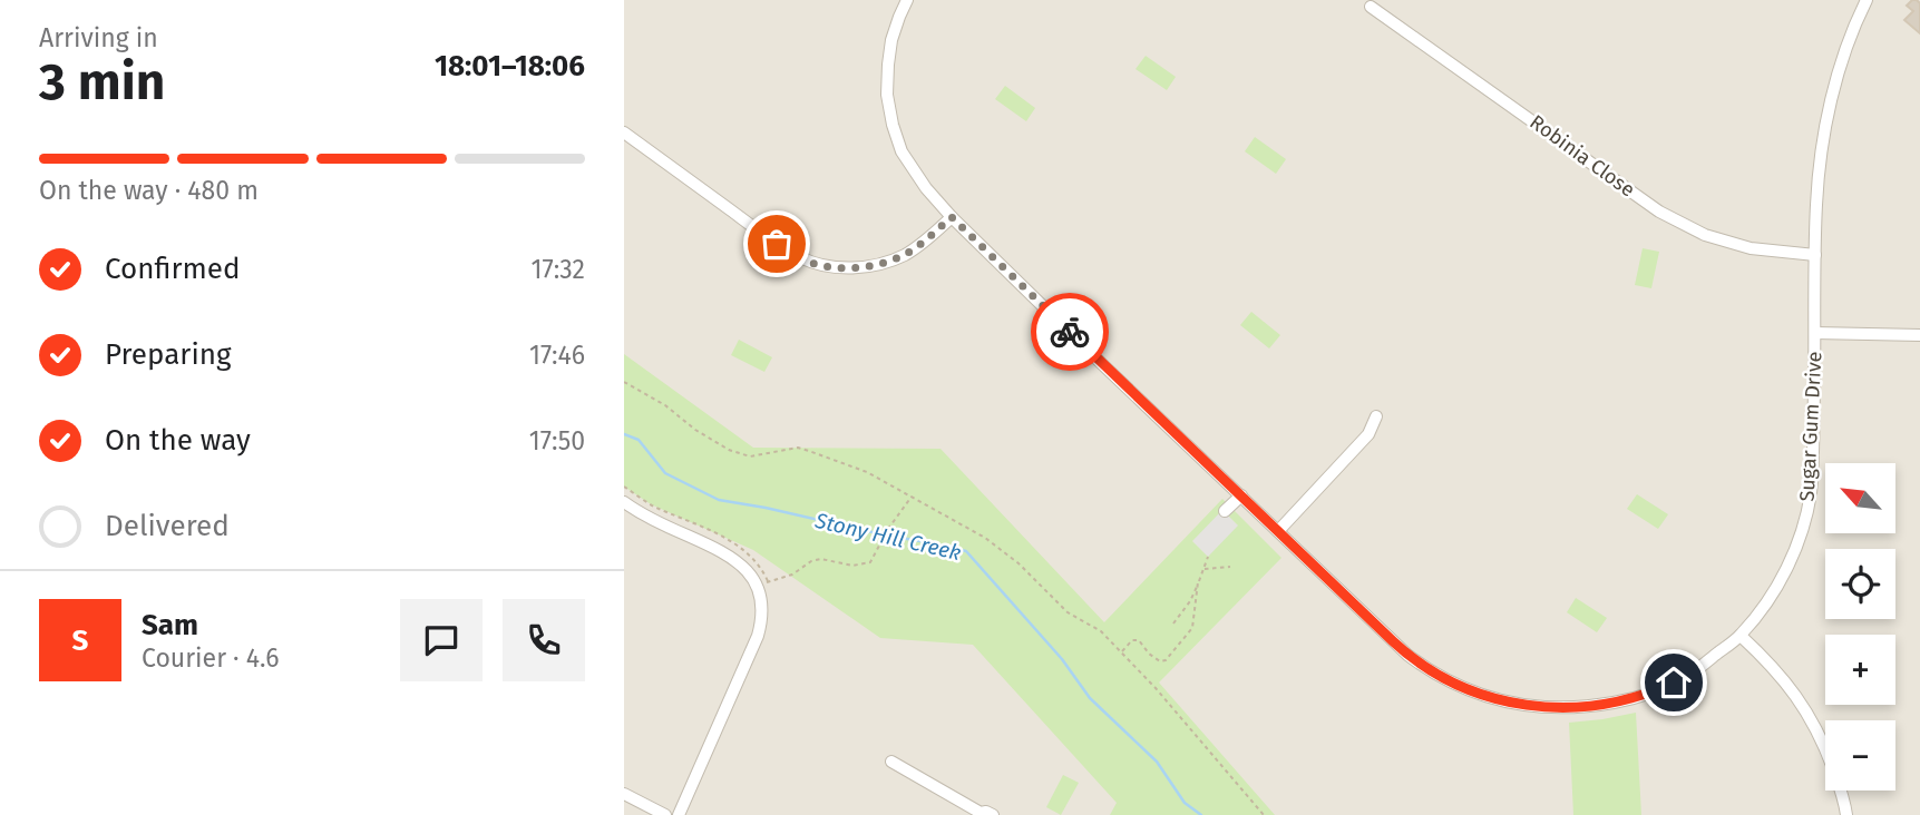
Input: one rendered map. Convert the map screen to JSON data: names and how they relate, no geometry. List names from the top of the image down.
{
  "streets": {
    "street": ["Robinia Close", "Sugar Gum Drive"]
  },
  "crossings": [
    ["Robinia Close", "Sugar Gum Drive"]
  ],
  "water": ["Stony Hill Creek"],
  "north": "top left",
  "page": {
    "heading": ["3 min", "Arriving in", "18:01–18:06"],
    "panel": ["Sam", "Courier · 4.6"],
    "bar": "On the way · 480 m",
    "list": [
      ["Confirmed", "17:32"],
      ["Preparing", "17:46"],
      ["On the way", "17:50"],
      "Delivered"
    ],
    "map_buttons": ["+", "−"],
    "round": "S"
  }
}
